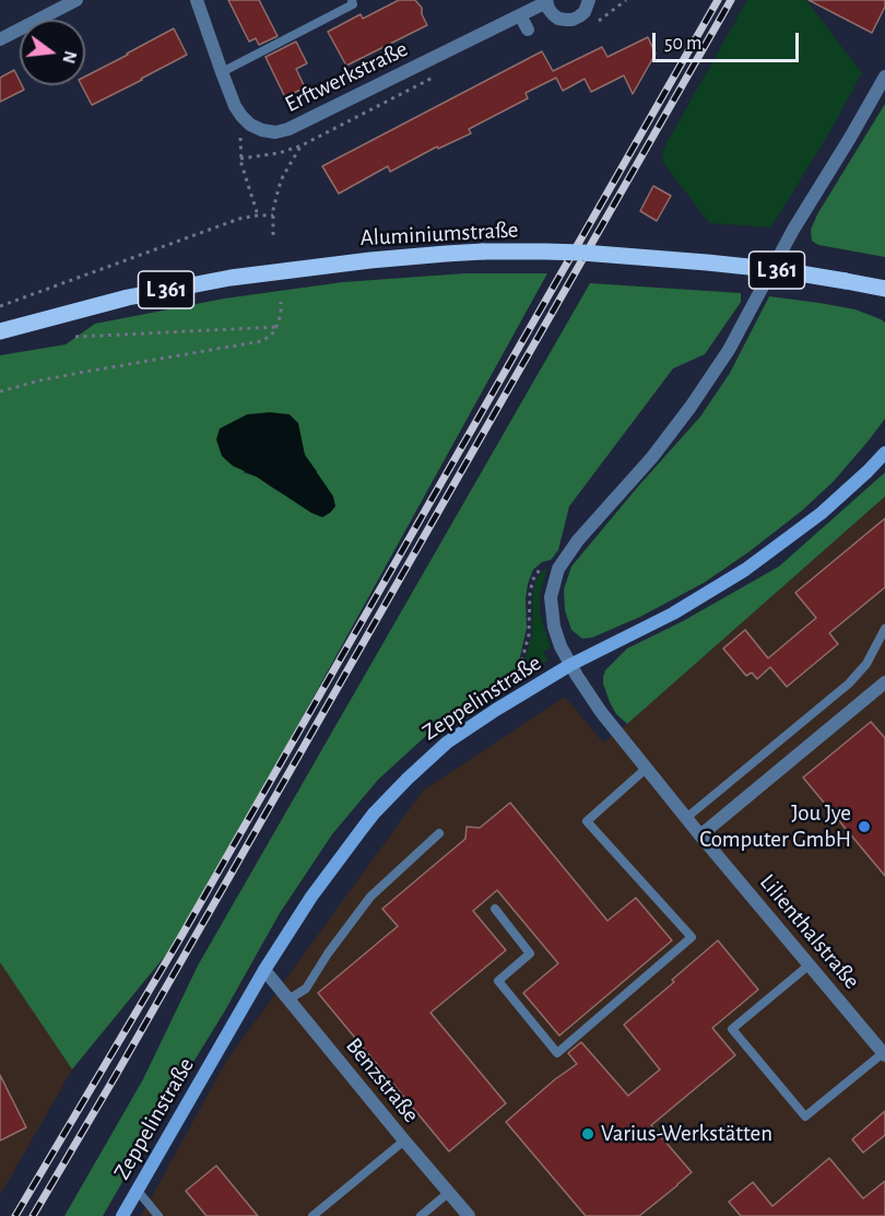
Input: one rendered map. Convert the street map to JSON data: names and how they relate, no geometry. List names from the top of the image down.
{
  "streets": {
    "main road": ["Aluminiumstraße", "L 361"],
    "street": [
      "Erftwerkstraße",
      "Zeppelinstraße",
      "Lilienthalstraße",
      "Benzstraße"
    ]
  },
  "crossings": [
    ["Zeppelinstraße", "Lilienthalstraße"],
    ["Zeppelinstraße", "Benzstraße"]
  ],
  "places": ["Jou Jye Computer GmbH", "Varius-Werkstätten"],
  "scale_bar": "50 m",
  "north": "right"
}
